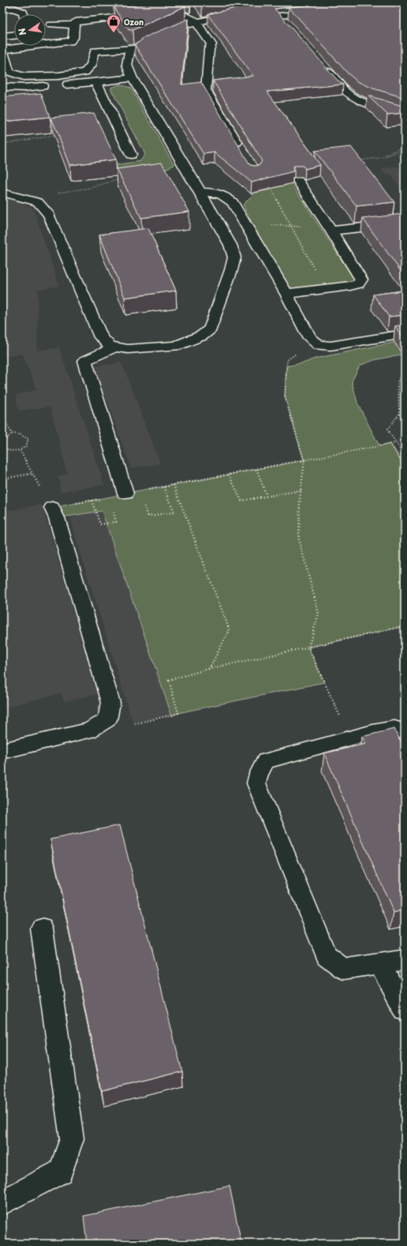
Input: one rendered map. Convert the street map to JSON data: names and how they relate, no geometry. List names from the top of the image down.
{
  "places": {
    "shop": ["Ozon"]
  },
  "north": "left"
}
